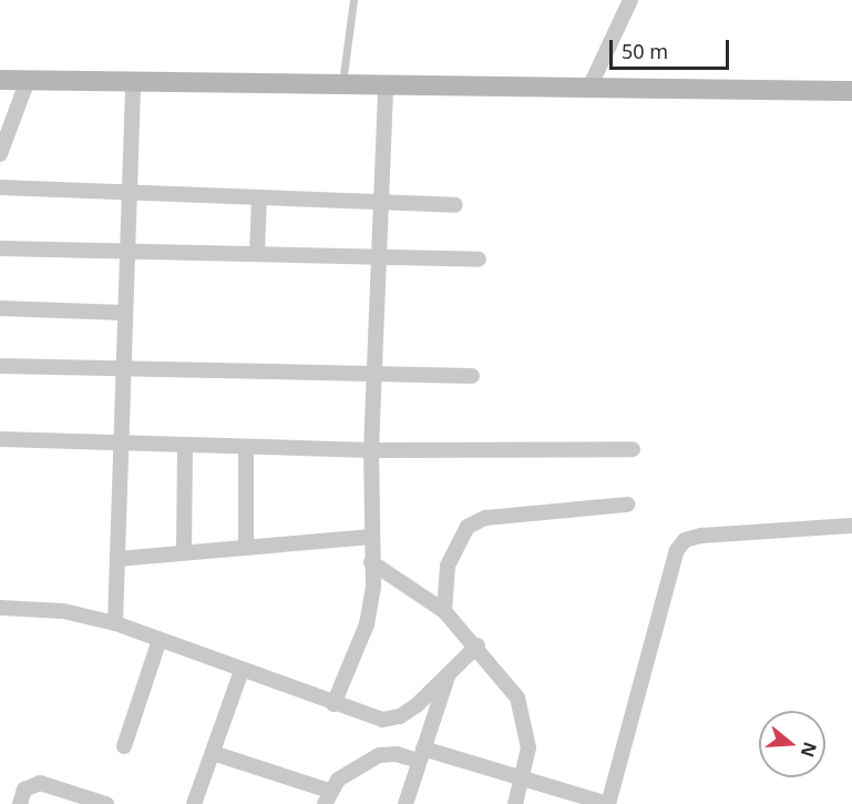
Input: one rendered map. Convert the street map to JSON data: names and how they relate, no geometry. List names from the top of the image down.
{
  "scale_bar": "50 m",
  "north": "right"
}
